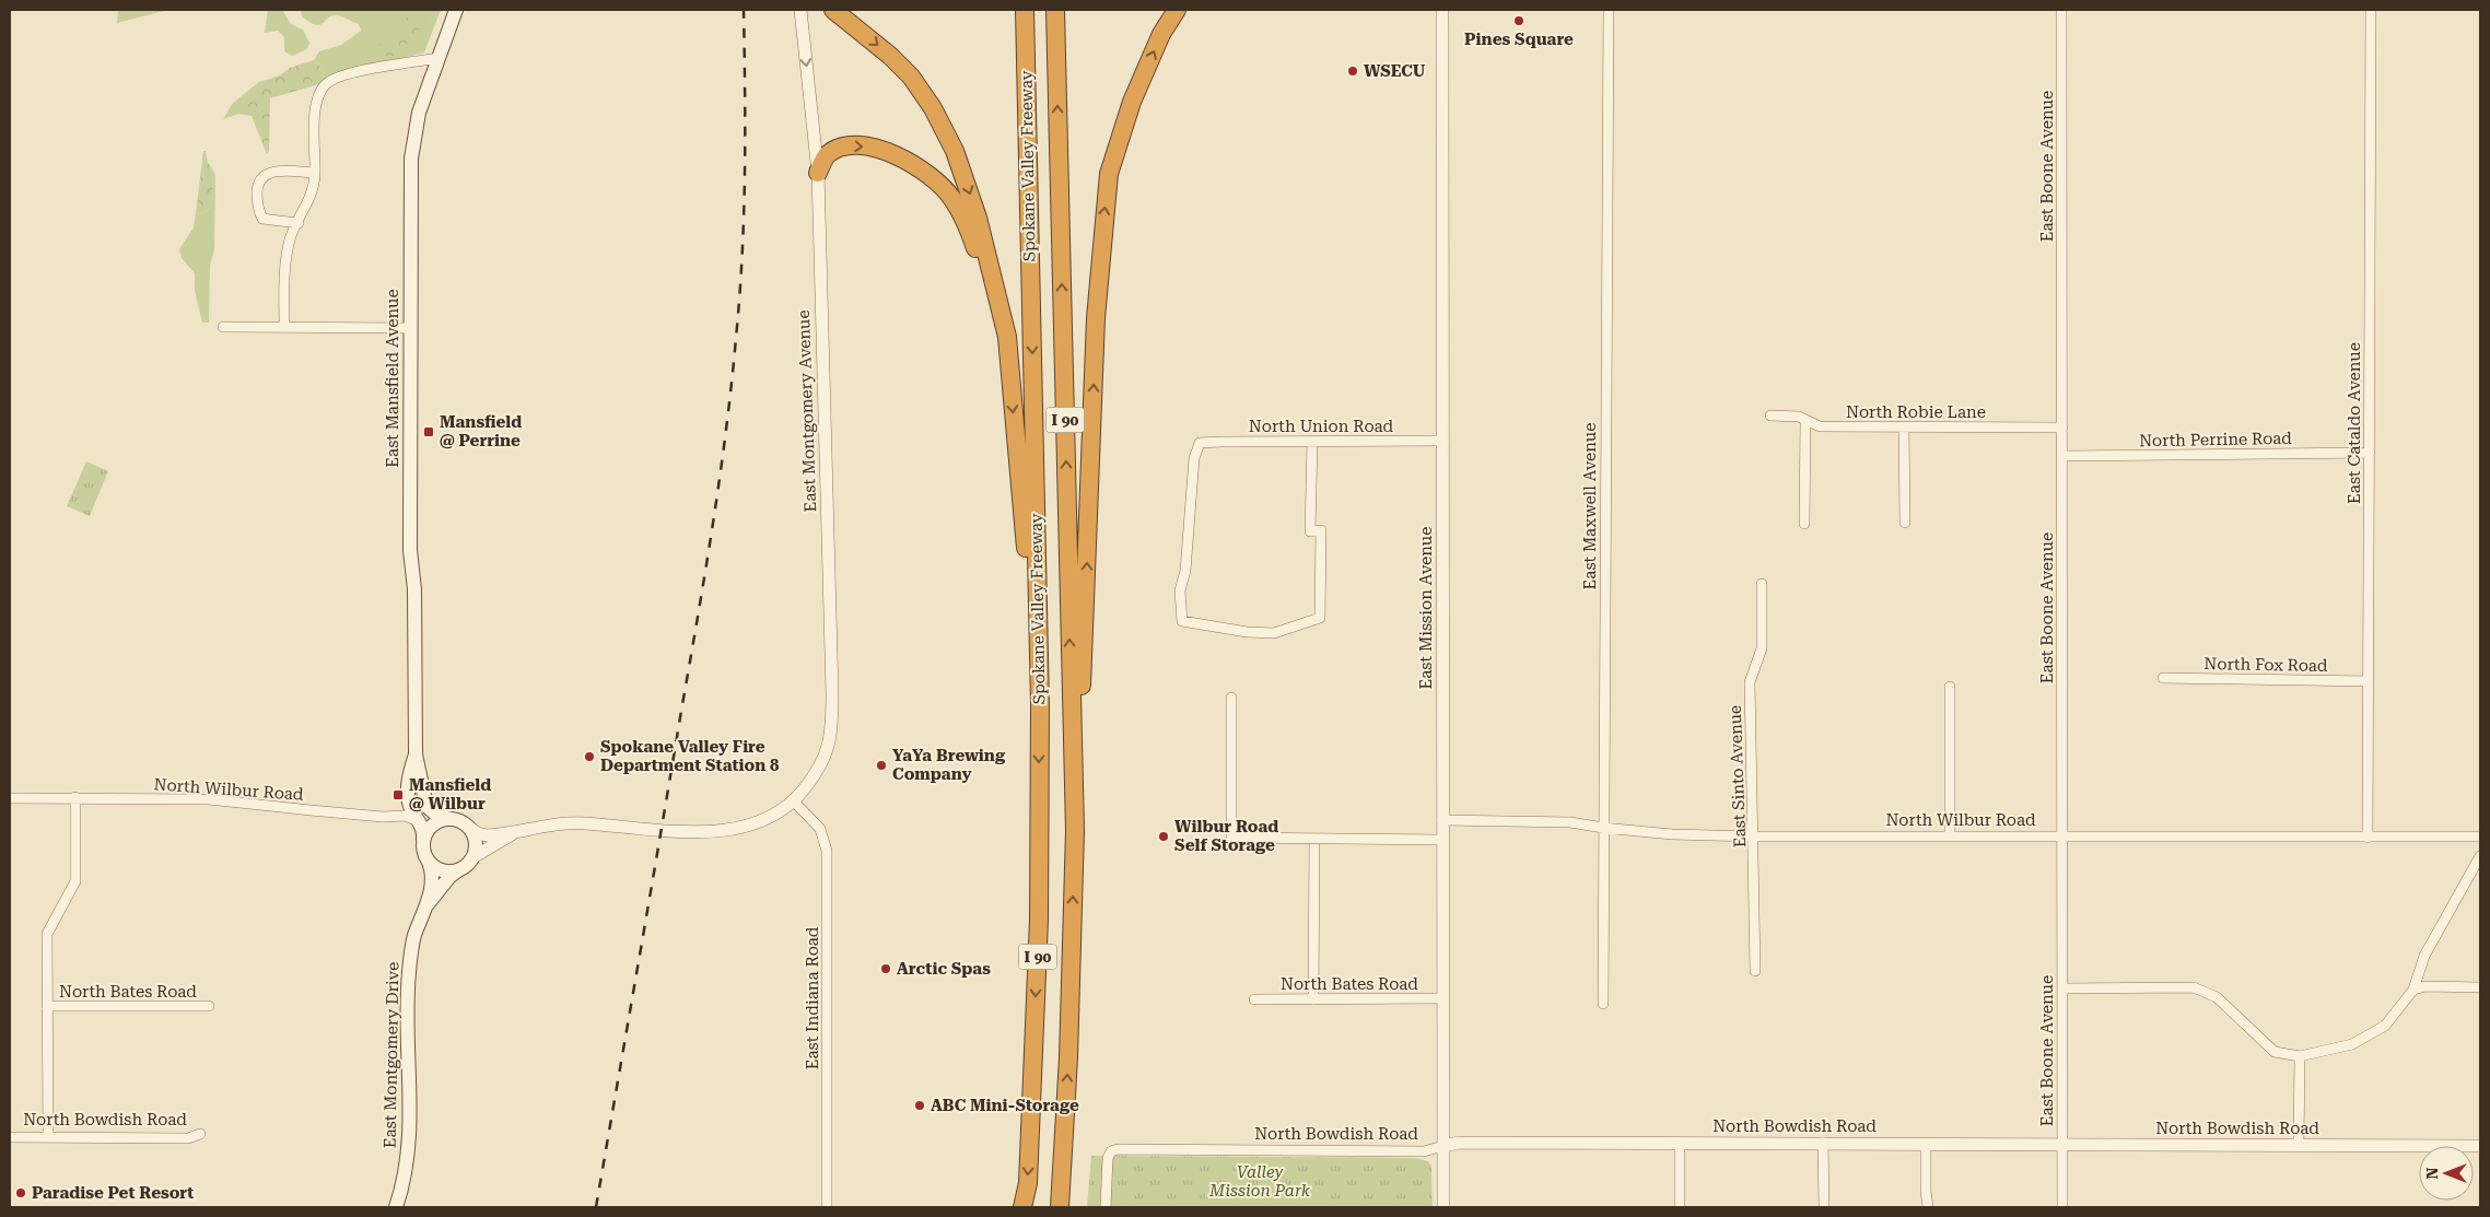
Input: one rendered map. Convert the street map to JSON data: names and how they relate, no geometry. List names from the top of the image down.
{
  "streets": {
    "highway": ["Spokane Valley Freeway", "I 90"],
    "main road": ["East Mansfield Avenue", "East Montgomery Drive"],
    "street": [
      "East Boone Avenue",
      "East Montgomery Avenue",
      "North Robie Lane",
      "East Cataldo Avenue",
      "North Union Road",
      "North Perrine Road",
      "East Maxwell Avenue",
      "East Mission Avenue",
      "North Fox Road",
      "East Sinto Avenue",
      "North Wilbur Road",
      "North Bates Road",
      "East Indiana Road",
      "North Bowdish Road"
    ]
  },
  "crossings": [
    ["East Boone Avenue", "North Robie Lane"],
    ["East Boone Avenue", "North Perrine Road"],
    ["East Boone Avenue", "North Wilbur Road"],
    ["East Boone Avenue", "North Bowdish Road"],
    ["East Mansfield Avenue", "North Wilbur Road"],
    ["East Mansfield Avenue", "East Montgomery Drive"],
    ["East Montgomery Avenue", "East Indiana Road"],
    ["East Cataldo Avenue", "North Perrine Road"],
    ["East Cataldo Avenue", "North Fox Road"],
    ["East Cataldo Avenue", "North Wilbur Road"],
    ["North Union Road", "East Mission Avenue"],
    ["East Maxwell Avenue", "North Wilbur Road"],
    ["East Mission Avenue", "North Wilbur Road"],
    ["East Mission Avenue", "North Bates Road"],
    ["East Mission Avenue", "North Bowdish Road"],
    ["East Sinto Avenue", "North Wilbur Road"]
  ],
  "parks": ["Valley Mission Park"],
  "places": {
    "other": [
      "Pines Square",
      "WSECU",
      "Spokane Valley Fire Department Station 8",
      "YaYa Brewing Company",
      "Wilbur Road Self Storage",
      "Arctic Spas",
      "ABC Mini-Storage",
      "Paradise Pet Resort"
    ],
    "transit": ["Mansfield @ Perrine", "Mansfield @ Wilbur"]
  },
  "north": "left"
}
